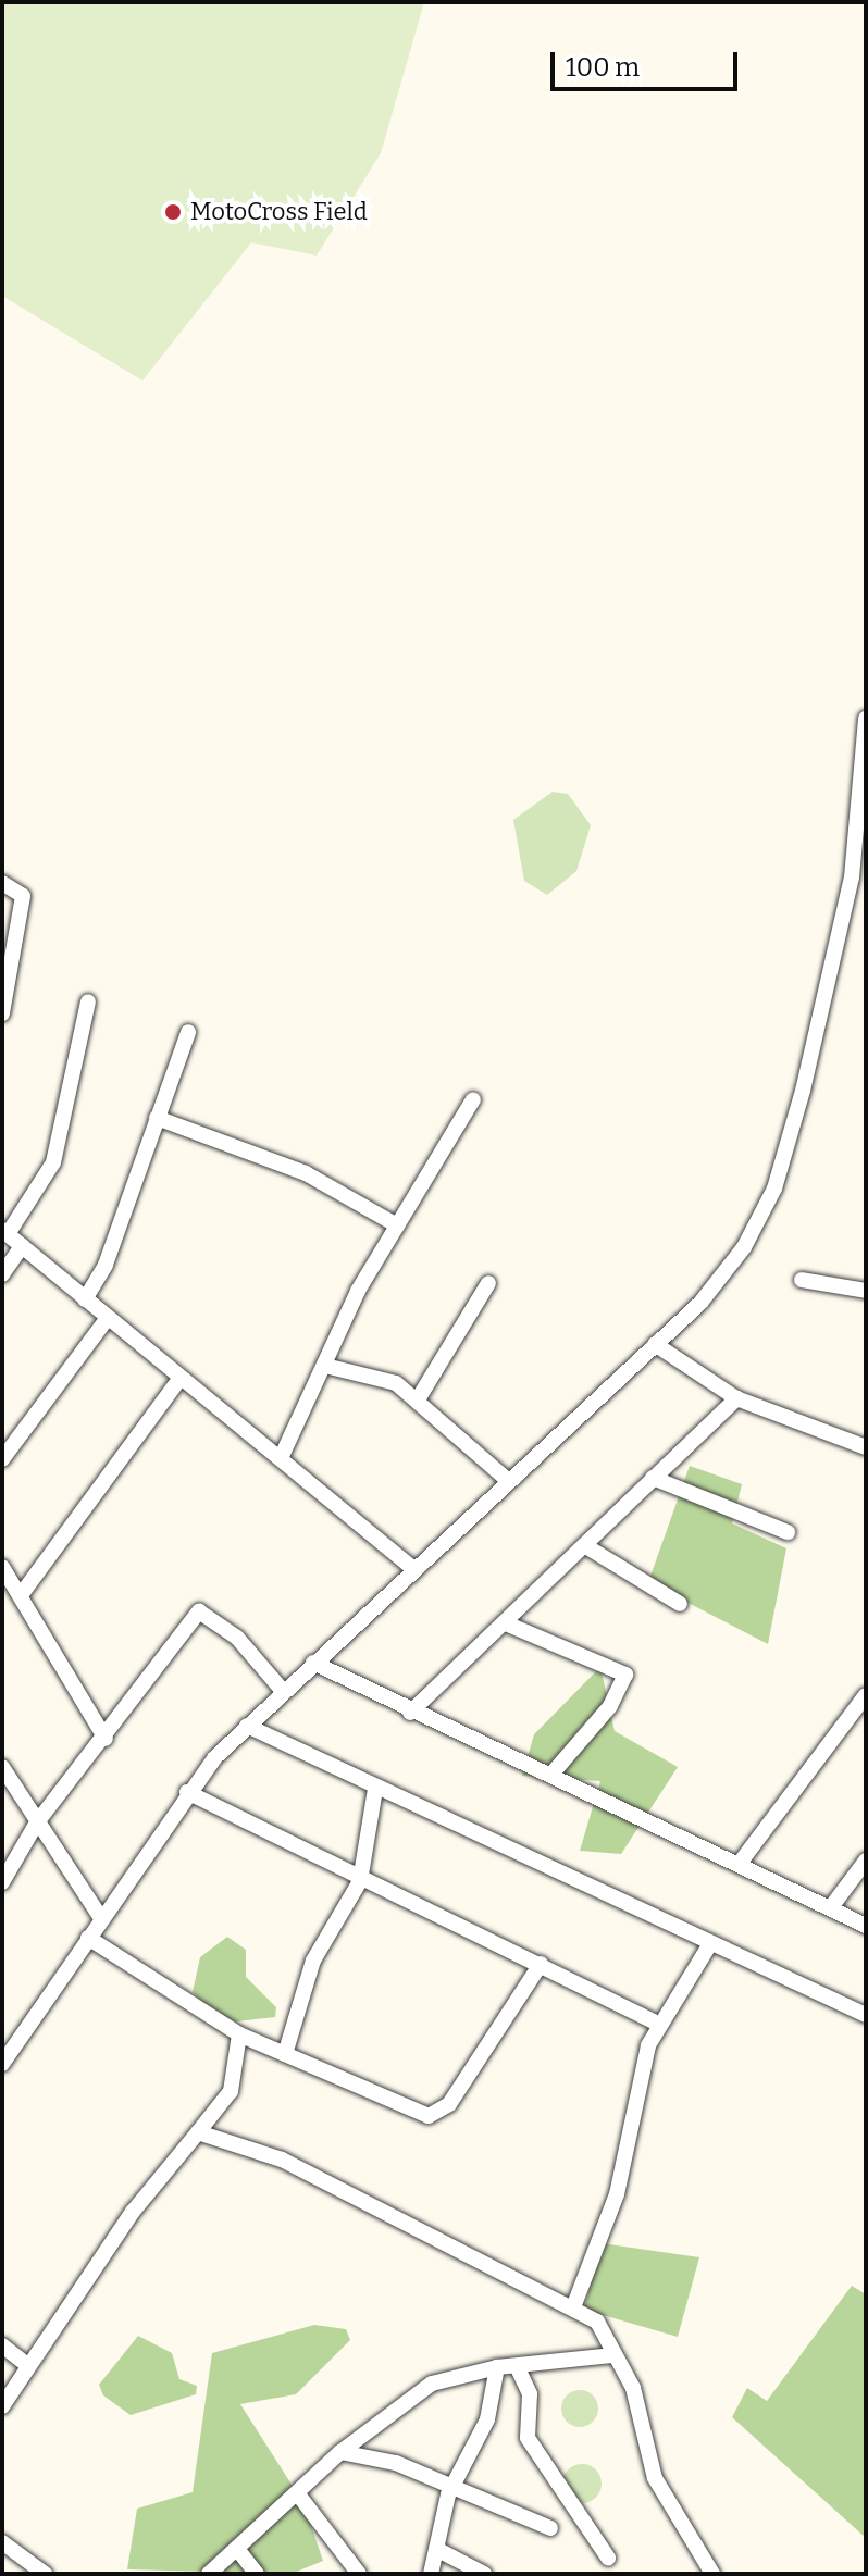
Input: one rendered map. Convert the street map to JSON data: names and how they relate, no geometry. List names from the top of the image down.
{
  "places": ["MotoCross Field"],
  "scale_bar": "100 m"
}
